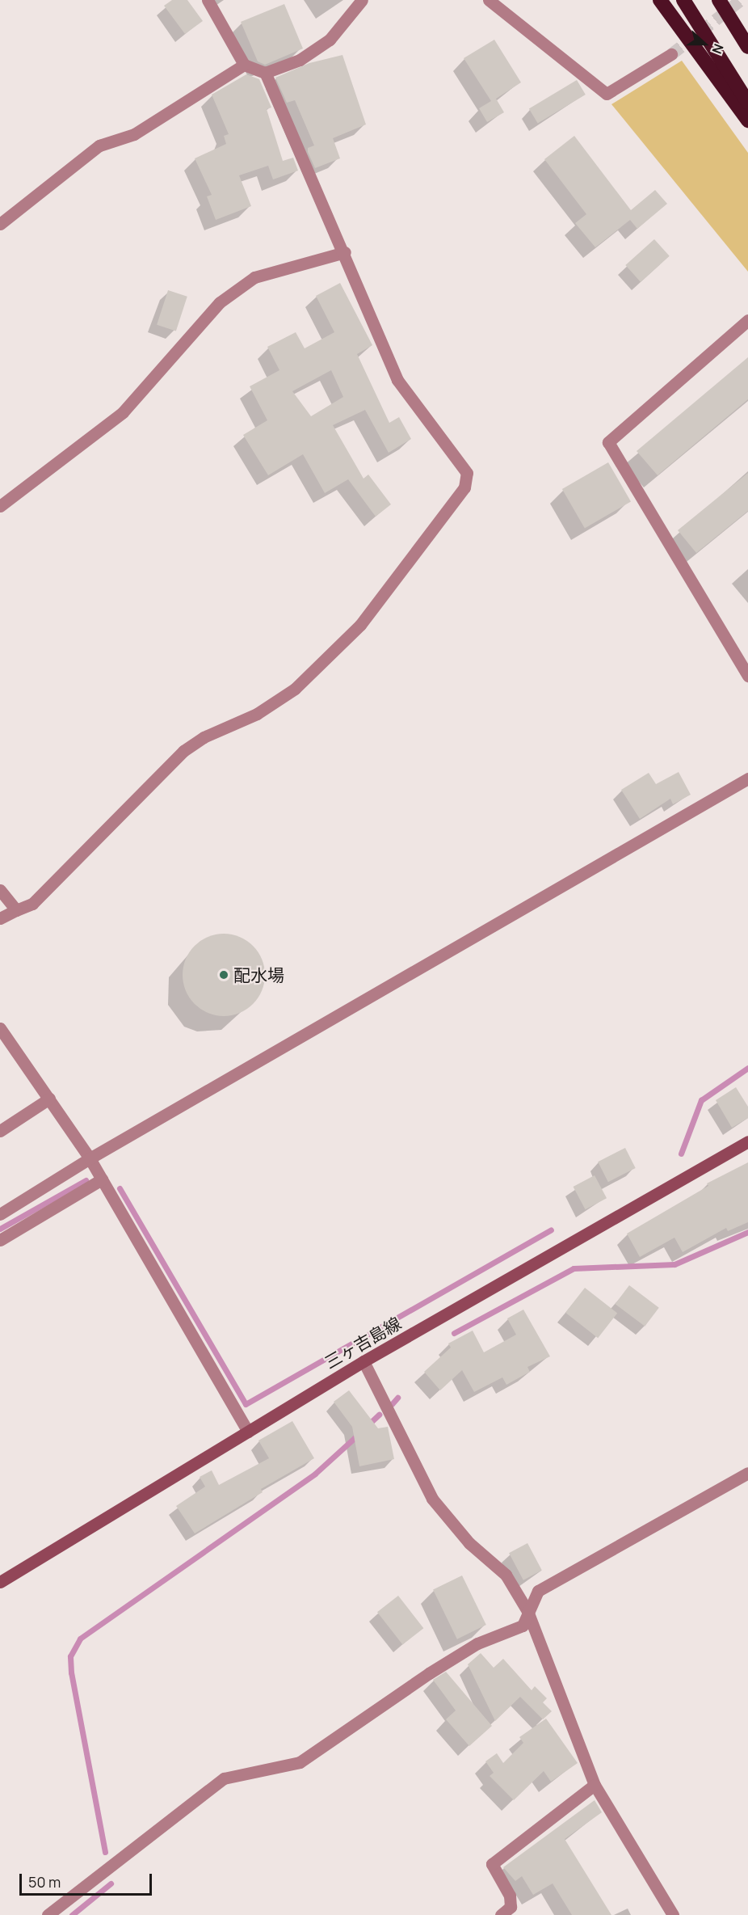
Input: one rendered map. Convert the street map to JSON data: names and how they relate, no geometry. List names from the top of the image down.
{
  "streets": {
    "main road": ["三ヶ吉島線"]
  },
  "places": ["配水場"],
  "scale_bar": "50 m",
  "north": "right"
}
